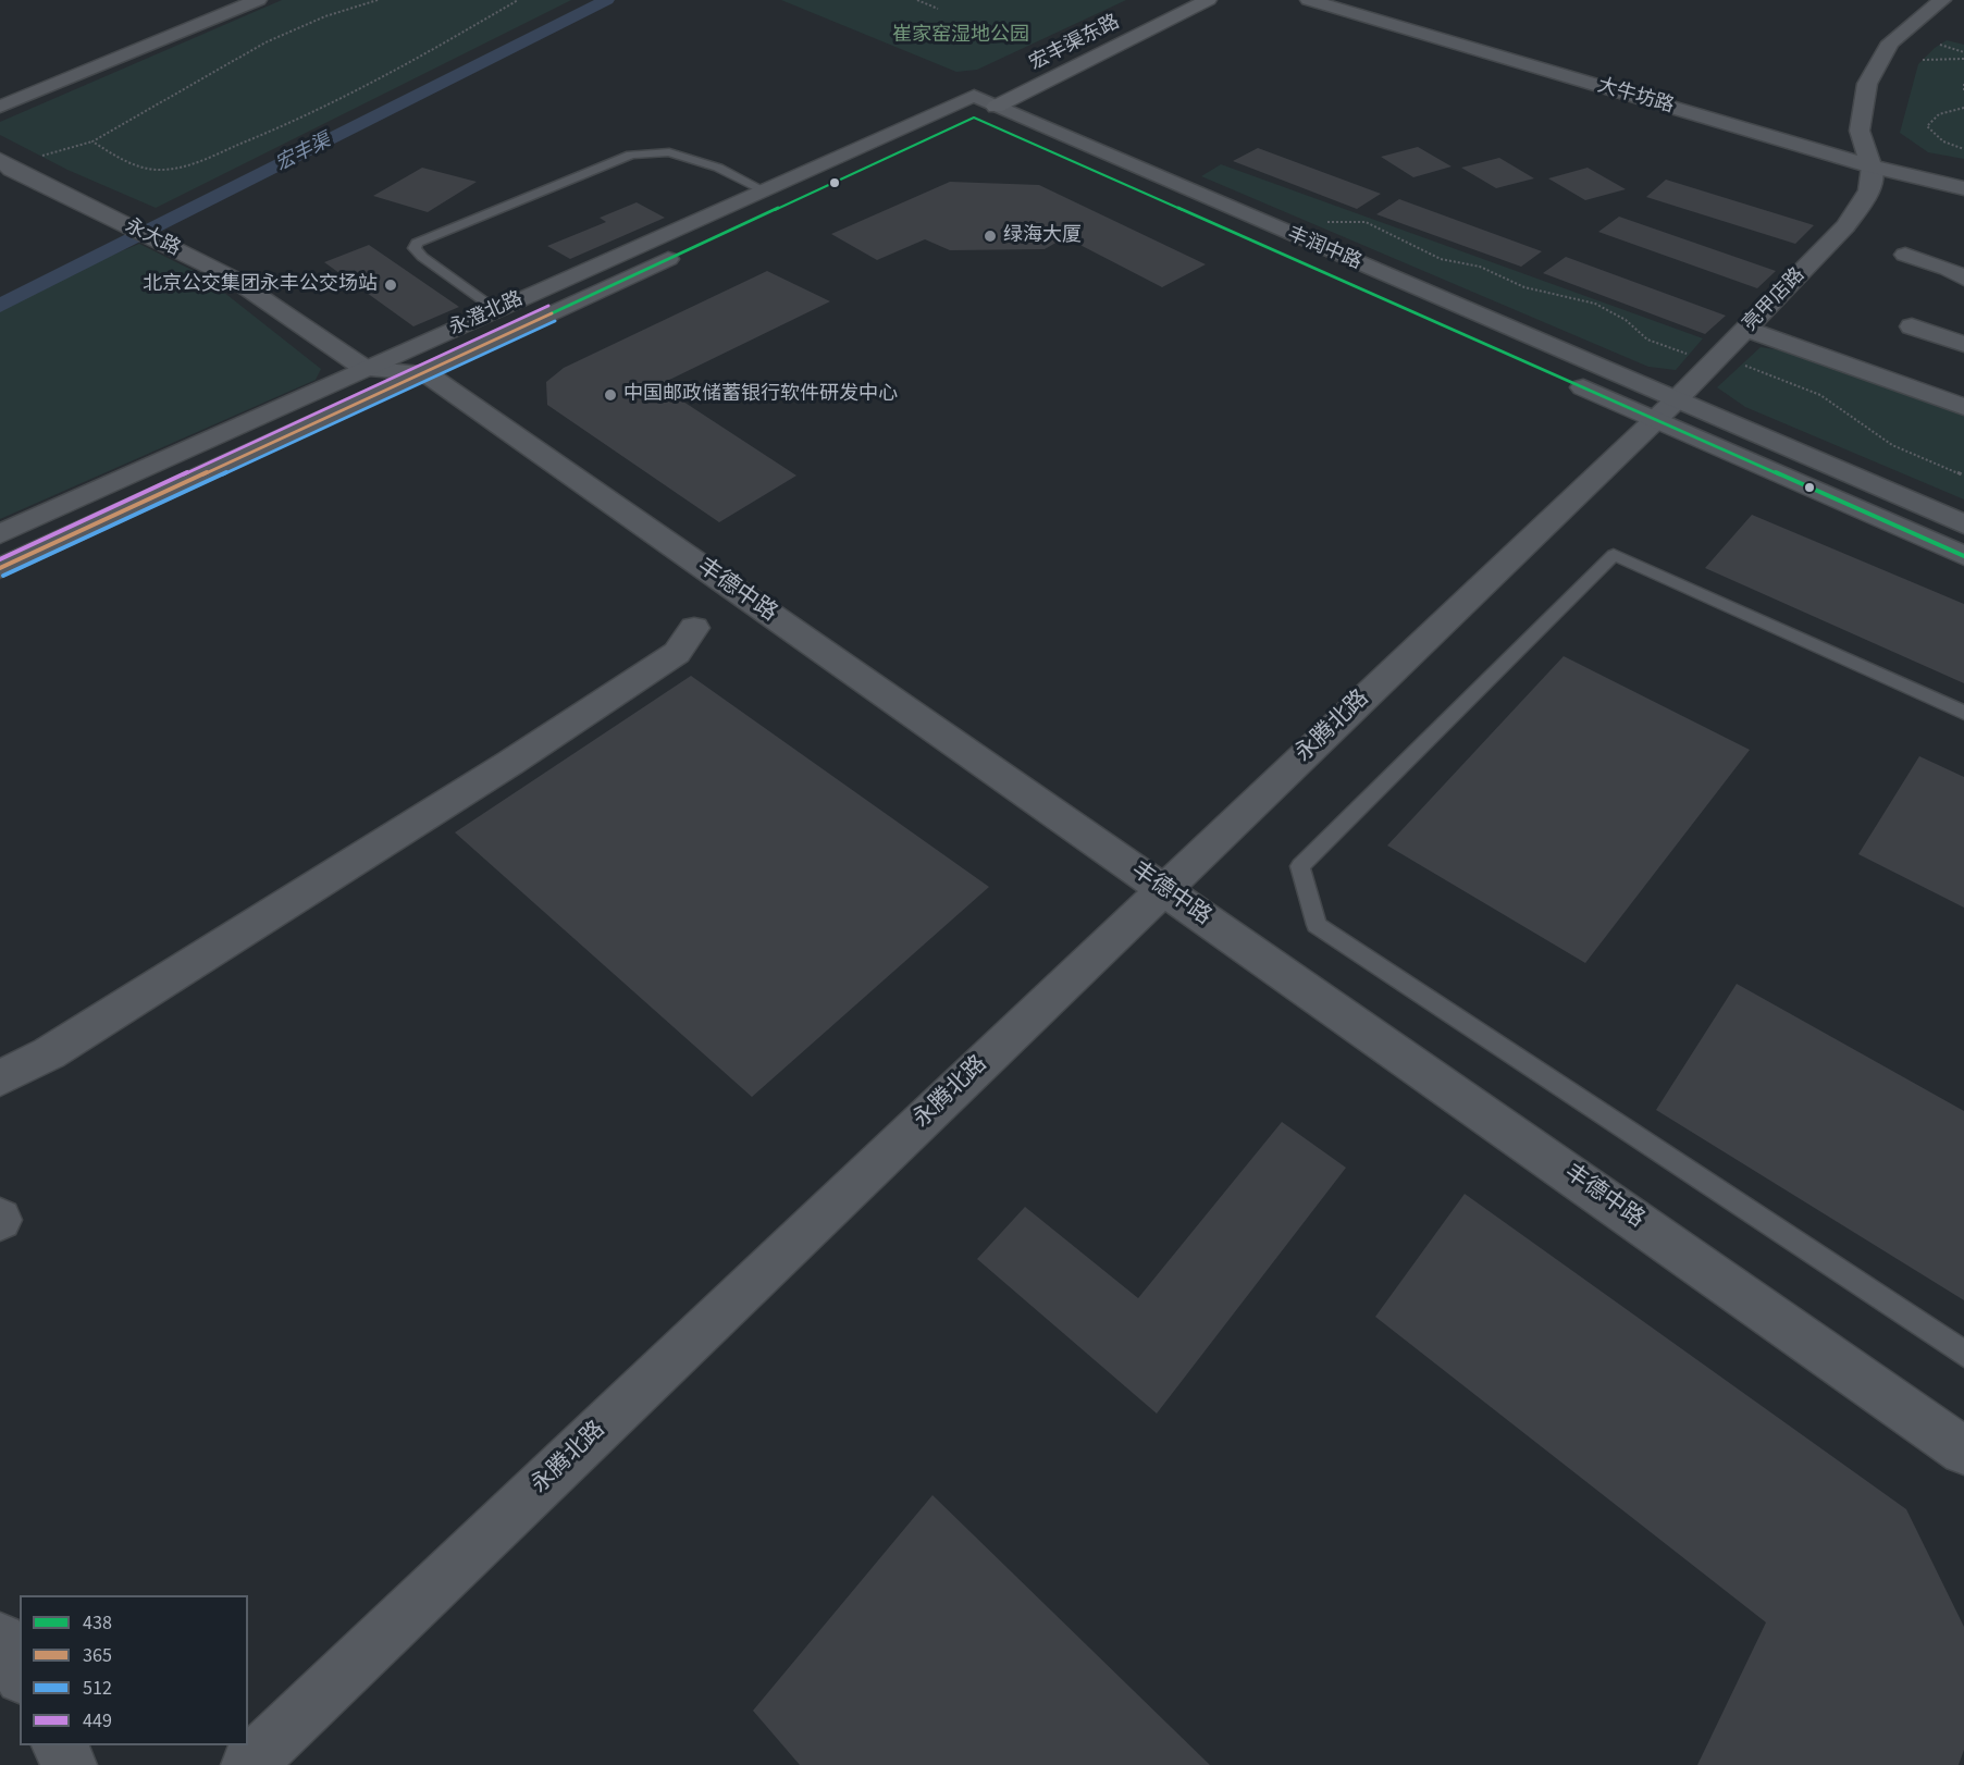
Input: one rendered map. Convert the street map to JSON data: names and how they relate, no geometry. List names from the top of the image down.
{
  "streets": {
    "main road": ["宏丰渠东路"],
    "street": [
      "大牛坊路",
      "永大路",
      "丰润中路",
      "亮甲店路",
      "永澄北路",
      "丰德中路",
      "永腾北路"
    ]
  },
  "crossings": [
    ["宏丰渠东路", "丰润中路"],
    ["宏丰渠东路", "永澄北路"],
    ["大牛坊路", "亮甲店路"],
    ["永大路", "永澄北路"],
    ["丰润中路", "亮甲店路"],
    ["丰润中路", "永澄北路"],
    ["丰润中路", "永腾北路"],
    ["亮甲店路", "永腾北路"],
    ["永澄北路", "丰德中路"],
    ["丰德中路", "永腾北路"]
  ],
  "water": ["宏丰渠"],
  "parks": ["崔家窑湿地公园"],
  "places": ["绿海大厦", "北京公交集团永丰公交场站", "中国邮政储蓄银行软件研发中心"],
  "lines": [
    "transit line 438",
    "transit line 449",
    "transit line 365",
    "transit line 512"
  ],
  "legend": [
    "438",
    "365",
    "512",
    "449"
  ]
}
